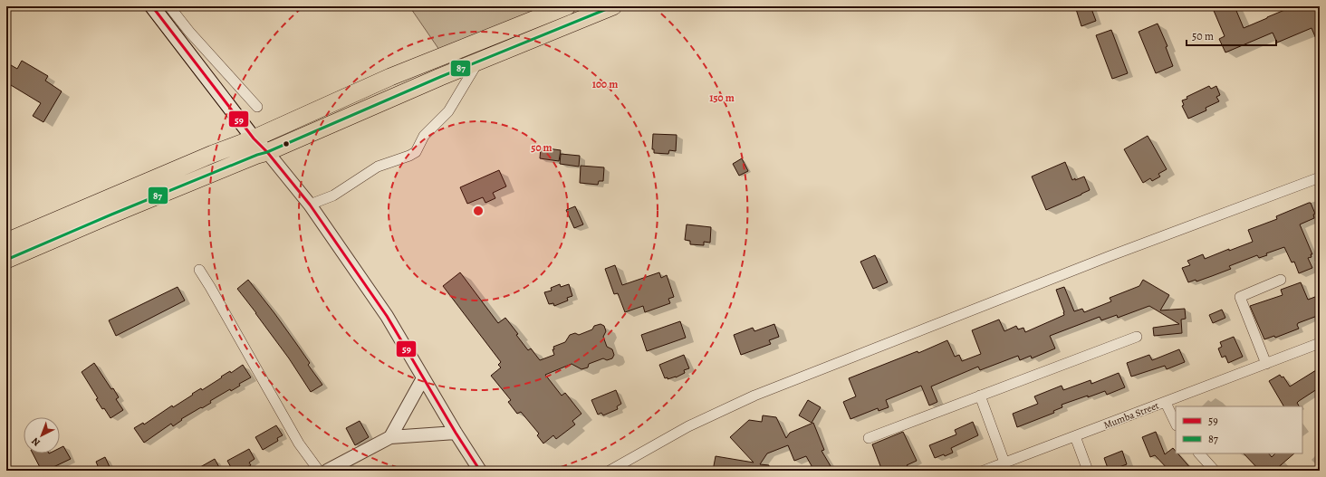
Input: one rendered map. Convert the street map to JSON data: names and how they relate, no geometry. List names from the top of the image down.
{
  "streets": {
    "street": ["Mumba Street"]
  },
  "lines": ["transit line 59", "transit line 87"],
  "legend": ["59", "87"],
  "scale_bar": "50 m",
  "north": "bottom left",
  "rings": ["100 m", "150 m", "50 m"]
}
